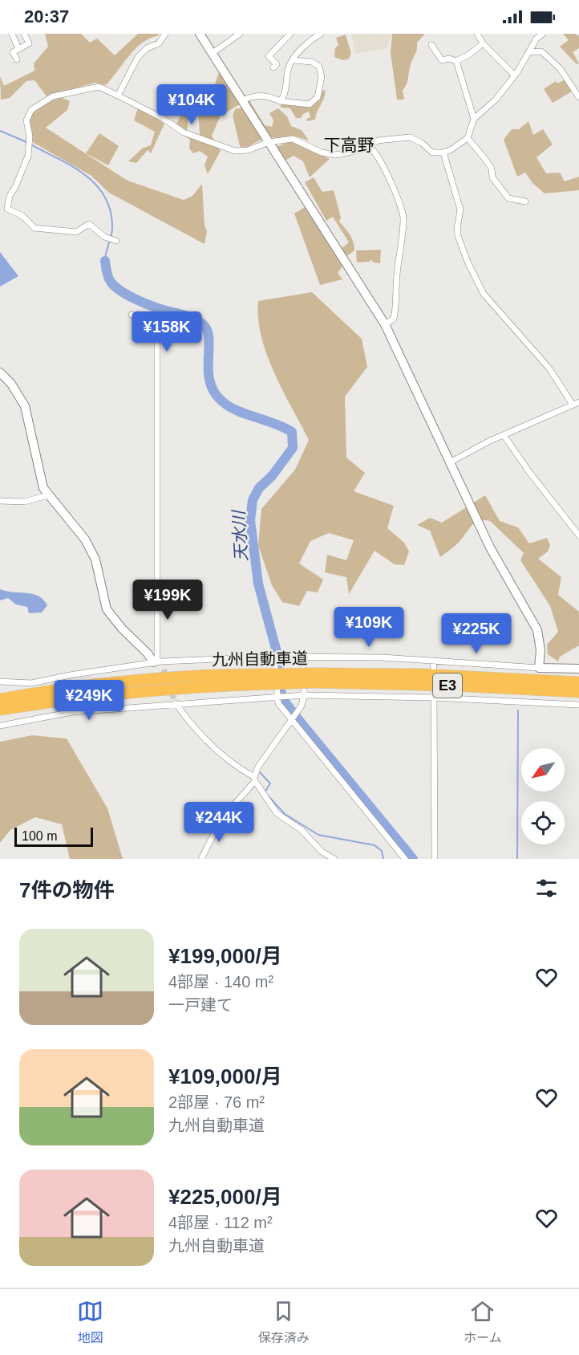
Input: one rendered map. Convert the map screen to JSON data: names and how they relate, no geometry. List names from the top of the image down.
{
  "streets": {
    "highway": ["九州自動車道", "E3"]
  },
  "districts": ["下高野"],
  "water": ["天水川"],
  "scale_bar": "100 m",
  "north": "bottom left",
  "page": {
    "status": "20:37",
    "price": [
      "¥104K",
      "¥158K",
      "¥199K",
      "¥109K",
      "¥225K",
      "¥249K",
      "¥244K"
    ],
    "scale": "100 m",
    "heading": "7件の物件",
    "list": [
      {
        "name": "¥199,000/月",
        "note": "4部屋 · 140 m² · 一戸建て"
      },
      {
        "name": "¥109,000/月",
        "note": "2部屋 · 76 m² · 九州自動車道"
      },
      {
        "name": "¥225,000/月",
        "note": "4部屋 · 112 m² · 九州自動車道"
      }
    ],
    "tabs": ["地図", "保存済み", "ホーム"]
  }
}
